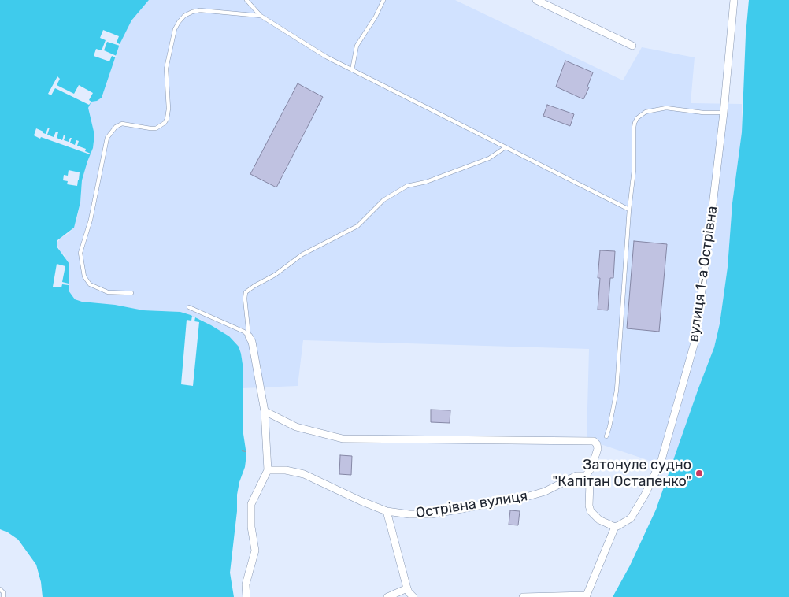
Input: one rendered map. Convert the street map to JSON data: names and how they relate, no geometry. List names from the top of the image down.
{
  "streets": {
    "street": ["вулиця 1-а Острівна", "Острівна вулиця"]
  },
  "places": ["Затонуле судно \"Капітан Остапенко\""]
}
